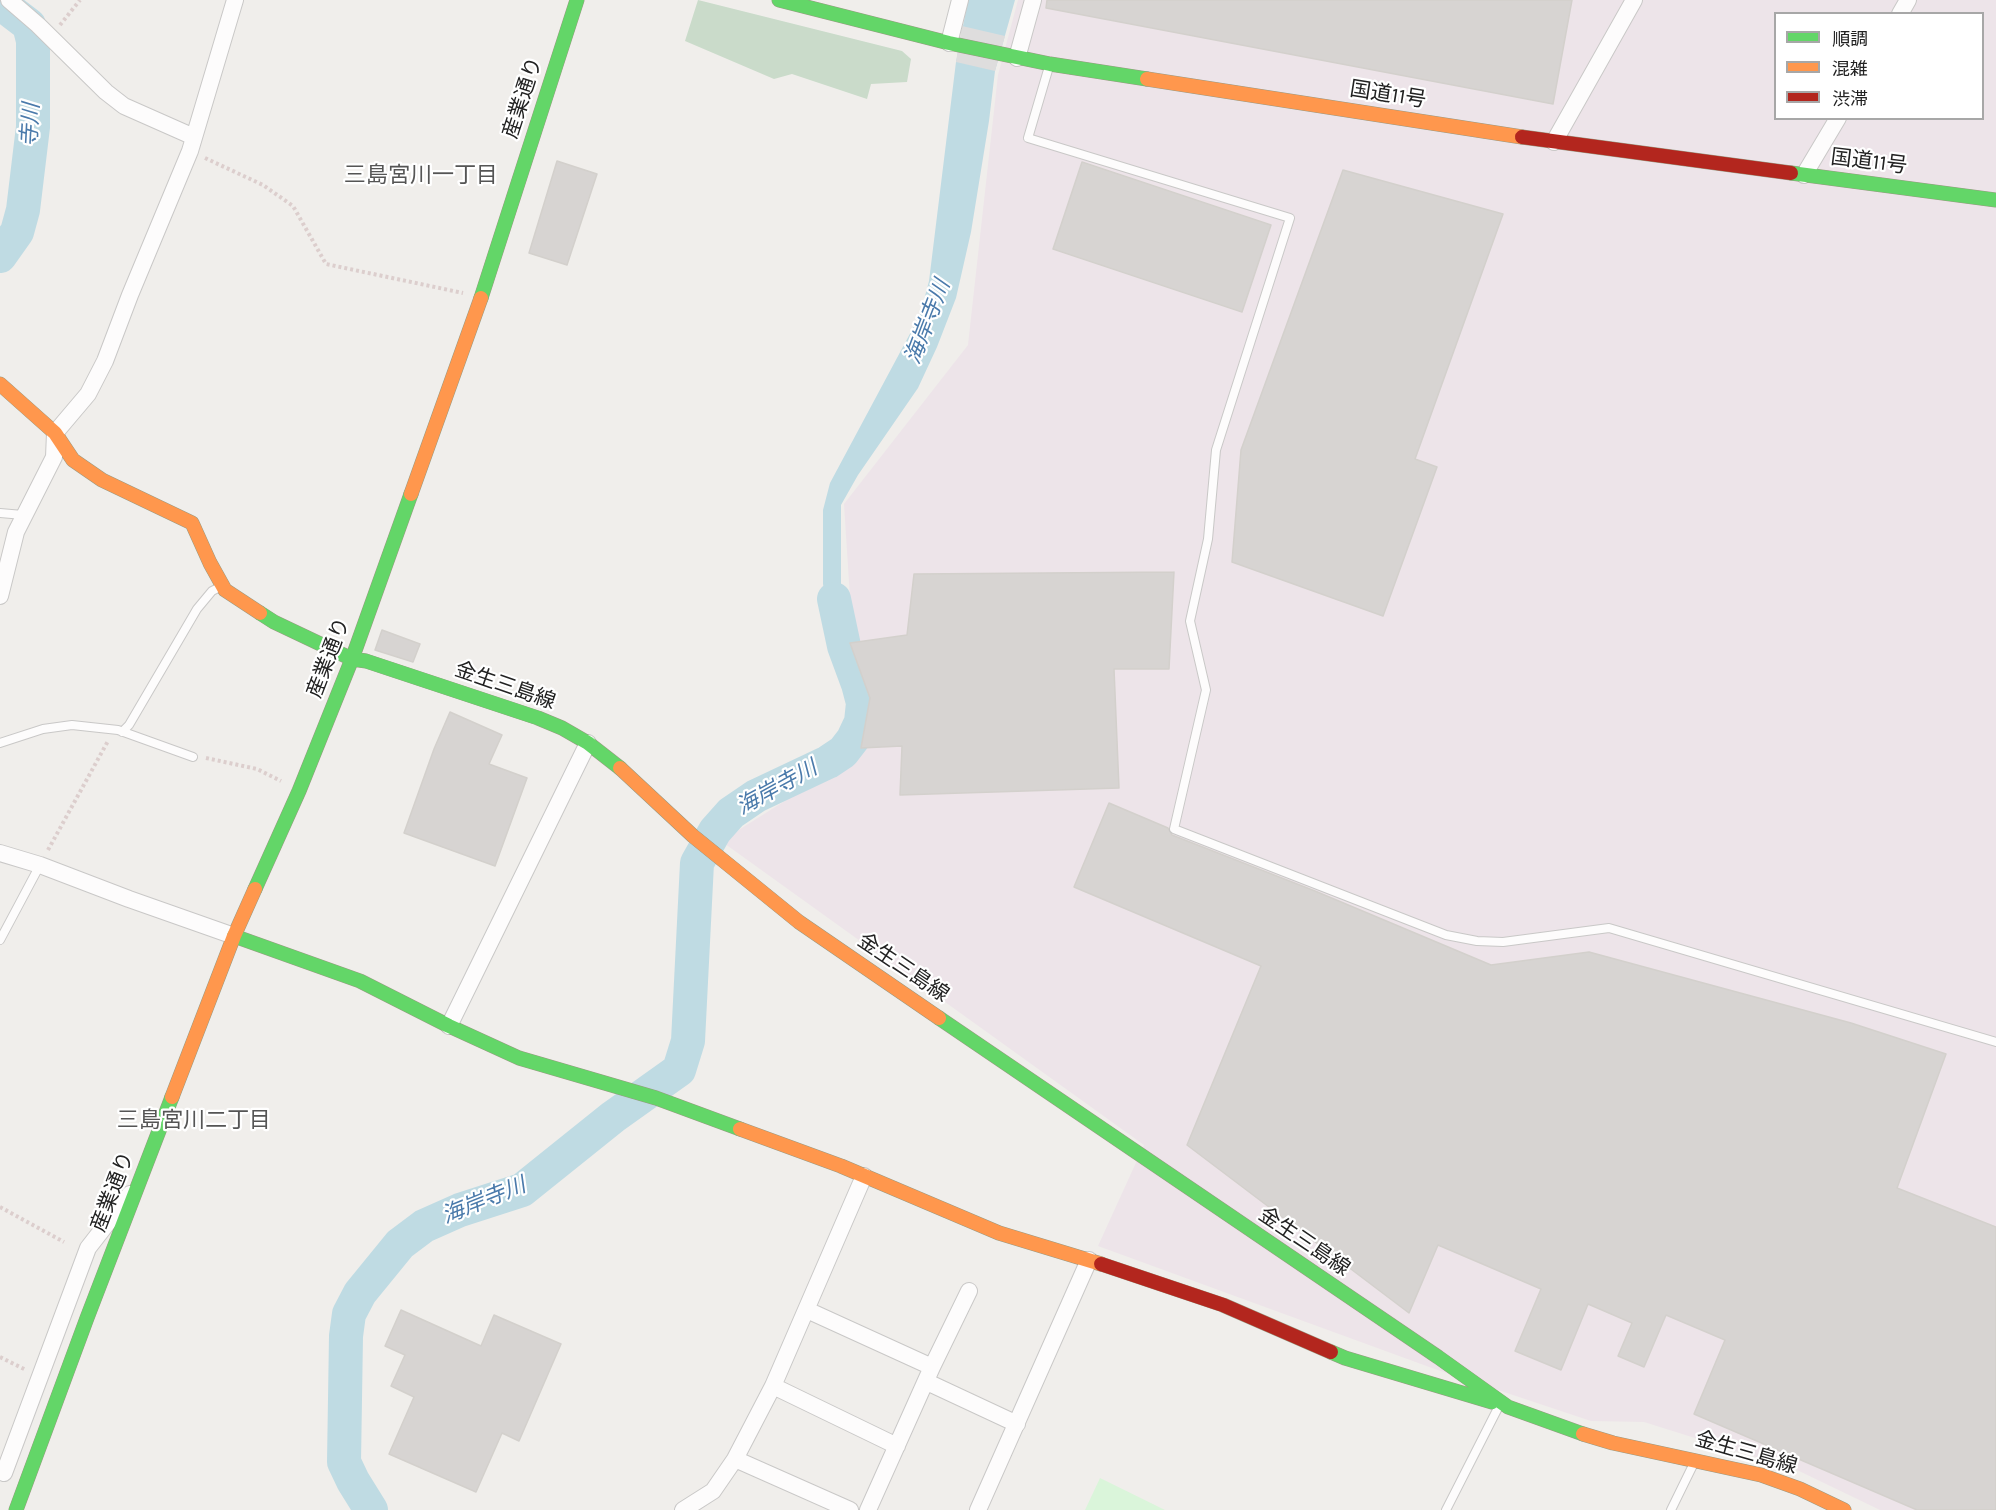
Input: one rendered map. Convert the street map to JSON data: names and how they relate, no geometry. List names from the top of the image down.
{
  "streets": {
    "main road": ["国道11号", "産業通り", "金生三島線"]
  },
  "crossings": [
    ["産業通り", "金生三島線"]
  ],
  "districts": ["三島宮川一丁目", "三島宮川二丁目"],
  "water": ["寺川", "海岸寺川"],
  "legend": ["順調", "混雑", "渋滞"]
}
